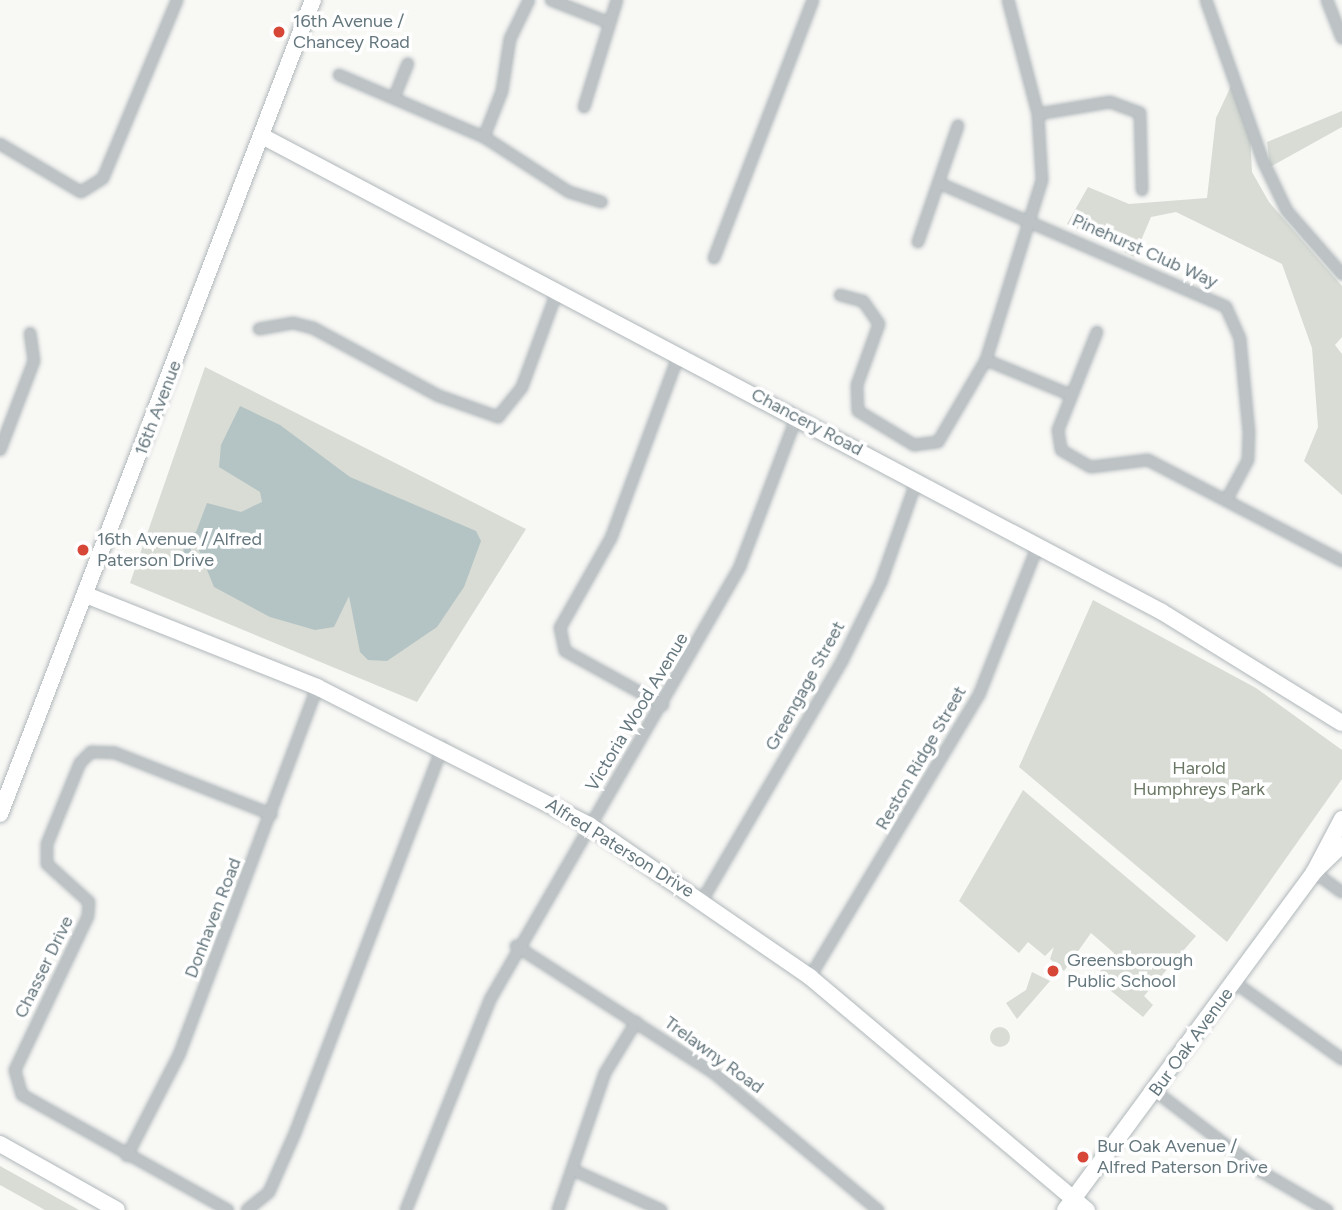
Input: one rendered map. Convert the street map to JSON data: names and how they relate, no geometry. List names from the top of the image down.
{
  "streets": {
    "street": [
      "Pinehurst Club Way",
      "16th Avenue",
      "Chancery Road",
      "Greengage Street",
      "Victoria Wood Avenue",
      "Reston Ridge Street",
      "Alfred Paterson Drive",
      "Donhaven Road",
      "Chasser Drive",
      "Bur Oak Avenue",
      "Trelawny Road"
    ]
  },
  "crossings": [
    ["16th Avenue", "Chancery Road"],
    ["16th Avenue", "Alfred Paterson Drive"],
    ["Chancery Road", "Greengage Street"],
    ["Chancery Road", "Victoria Wood Avenue"],
    ["Chancery Road", "Reston Ridge Street"],
    ["Greengage Street", "Alfred Paterson Drive"],
    ["Victoria Wood Avenue", "Alfred Paterson Drive"],
    ["Victoria Wood Avenue", "Trelawny Road"],
    ["Reston Ridge Street", "Alfred Paterson Drive"],
    ["Alfred Paterson Drive", "Donhaven Road"],
    ["Alfred Paterson Drive", "Bur Oak Avenue"],
    ["Donhaven Road", "Chasser Drive"]
  ],
  "parks": ["Harold Humphreys Park"],
  "places": [
    "16th Avenue / Chancey Road",
    "16th Avenue / Alfred Paterson Drive",
    "Greensborough Public School",
    "Bur Oak Avenue / Alfred Paterson Drive"
  ]
}
